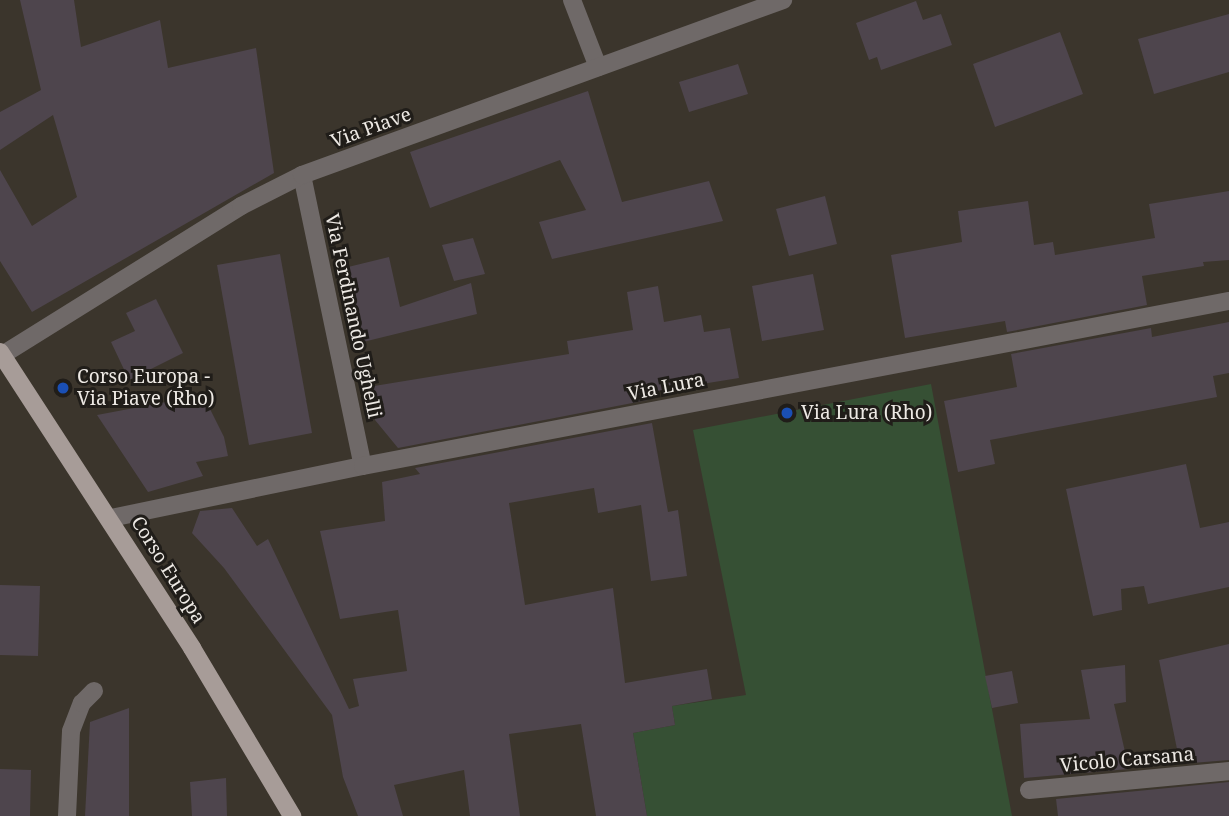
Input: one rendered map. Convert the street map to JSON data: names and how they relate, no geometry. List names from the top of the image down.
{
  "streets": {
    "main road": ["Corso Europa"],
    "street": [
      "Via Piave",
      "Via Ferdinando Ughelli",
      "Via Lura",
      "Vicolo Carsana"
    ]
  },
  "crossings": [
    ["Via Piave", "Via Ferdinando Ughelli"],
    ["Via Piave", "Corso Europa"],
    ["Via Ferdinando Ughelli", "Via Lura"],
    ["Via Lura", "Corso Europa"]
  ],
  "places": ["Corso Europa - Via Piave (Rho)", "Via Lura (Rho)"]
}
